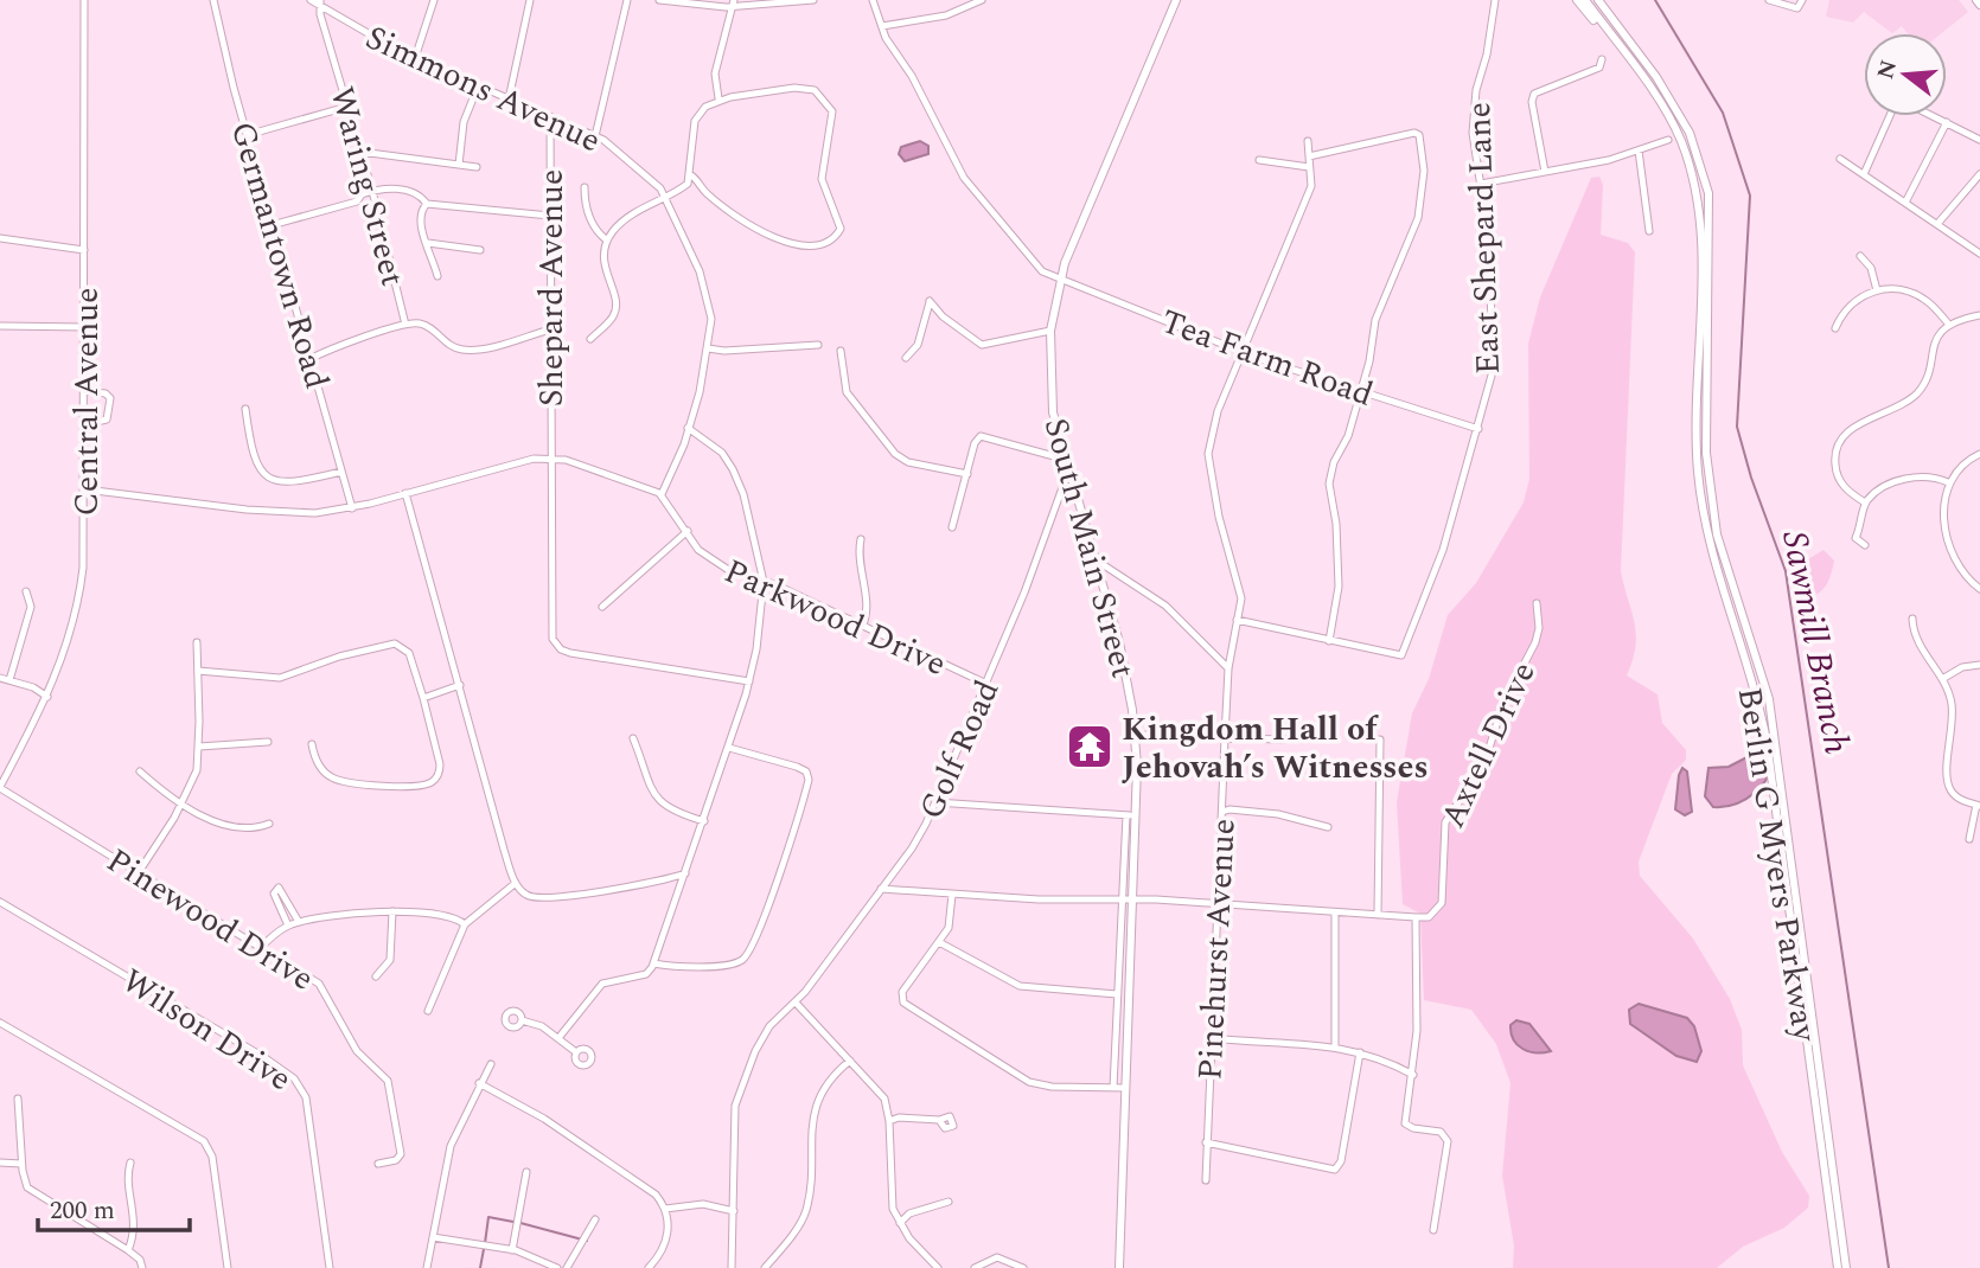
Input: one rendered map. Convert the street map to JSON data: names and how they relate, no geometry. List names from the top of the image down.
{
  "streets": {
    "main road": ["South Main Street", "Berlin G Myers Parkway"],
    "street": [
      "Simmons Avenue",
      "Waring Street",
      "East Shepard Lane",
      "Germantown Road",
      "Shepard Avenue",
      "Tea Farm Road",
      "Central Avenue",
      "Parkwood Drive",
      "Axtell Drive",
      "Golf Road",
      "Pinewood Drive",
      "Pinehurst Avenue",
      "Wilson Drive"
    ]
  },
  "crossings": [
    ["Simmons Avenue", "Waring Street"],
    ["Simmons Avenue", "Shepard Avenue"],
    ["Simmons Avenue", "Parkwood Drive"],
    ["East Shepard Lane", "Tea Farm Road"],
    ["Tea Farm Road", "South Main Street"],
    ["Tea Farm Road", "Pinehurst Avenue"],
    ["Central Avenue", "Pinewood Drive"],
    ["South Main Street", "Golf Road"],
    ["Parkwood Drive", "Golf Road"]
  ],
  "water": ["Sawmill Branch"],
  "places": {
    "temple": ["Kingdom Hall of Jehovah’s Witnesses"]
  },
  "scale_bar": "200 m",
  "north": "left"
}
